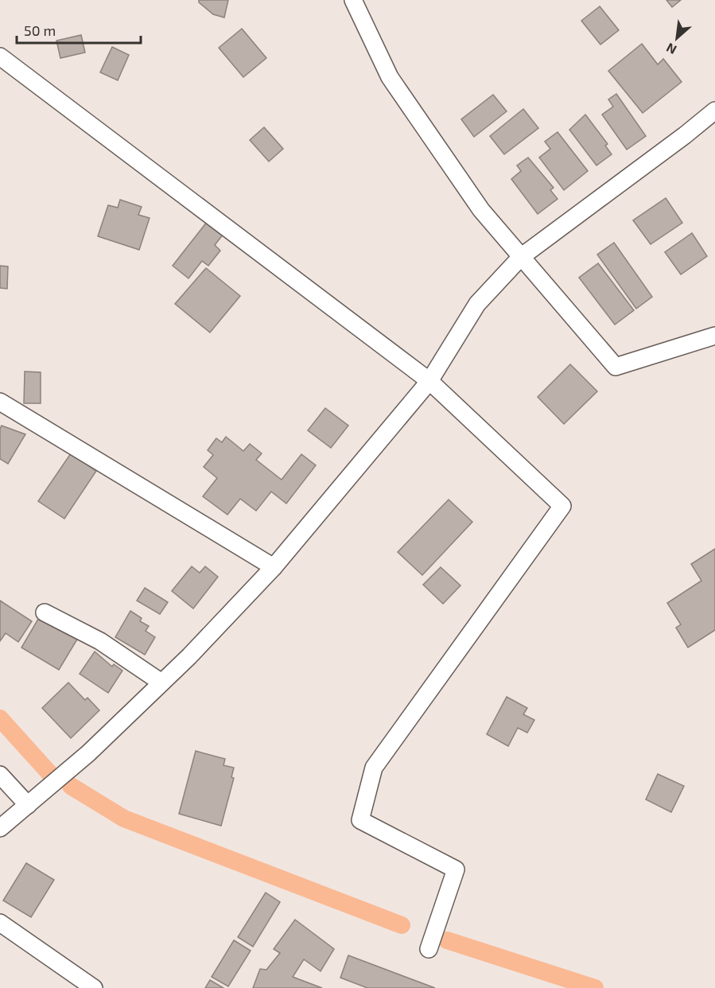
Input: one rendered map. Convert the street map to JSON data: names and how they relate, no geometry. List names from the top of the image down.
{
  "scale_bar": "50 m",
  "north": "bottom left"
}
